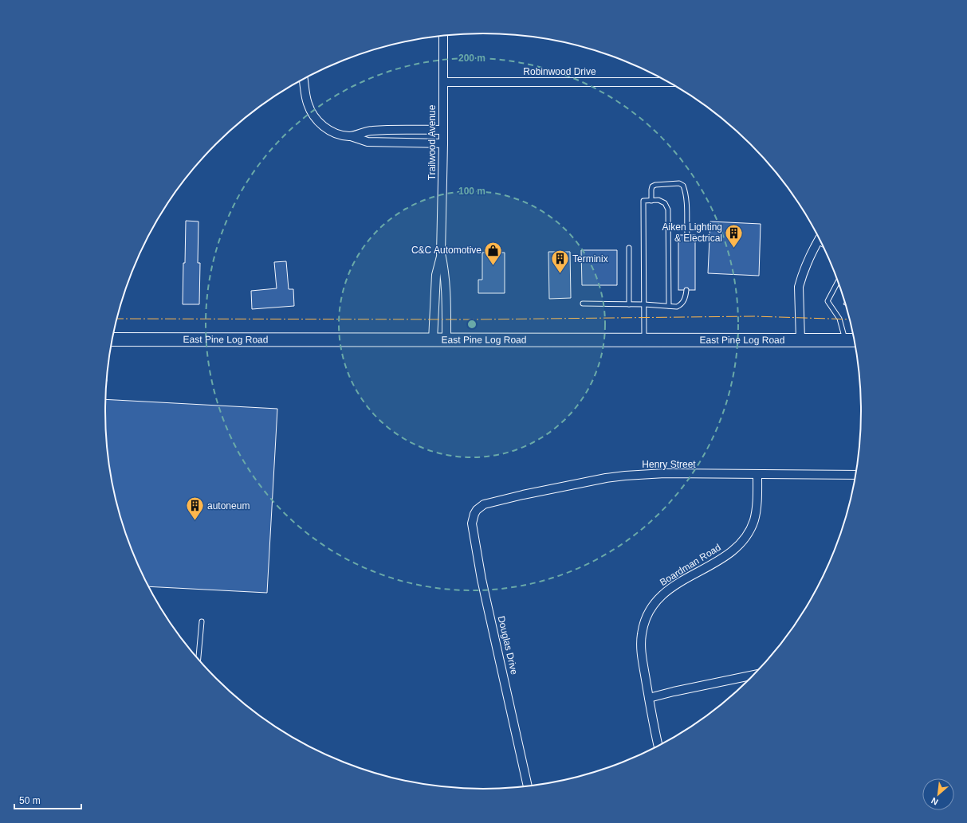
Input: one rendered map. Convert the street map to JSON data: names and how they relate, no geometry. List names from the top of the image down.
{
  "streets": {
    "main road": ["East Pine Log Road"],
    "street": [
      "Robinwood Drive",
      "Trailwood Avenue",
      "Henry Street",
      "Boardman Road",
      "Douglas Drive"
    ]
  },
  "crossings": [
    ["Robinwood Drive", "Trailwood Avenue"],
    ["Trailwood Avenue", "East Pine Log Road"],
    ["Henry Street", "Boardman Road"],
    ["Henry Street", "Douglas Drive"]
  ],
  "places": {
    "building": ["Aiken Lighting & Electrical", "Terminix", "autoneum"],
    "shop": ["C&C Automotive"]
  },
  "scale_bar": "50 m",
  "north": "bottom left",
  "rings": ["200 m", "100 m"]
}
